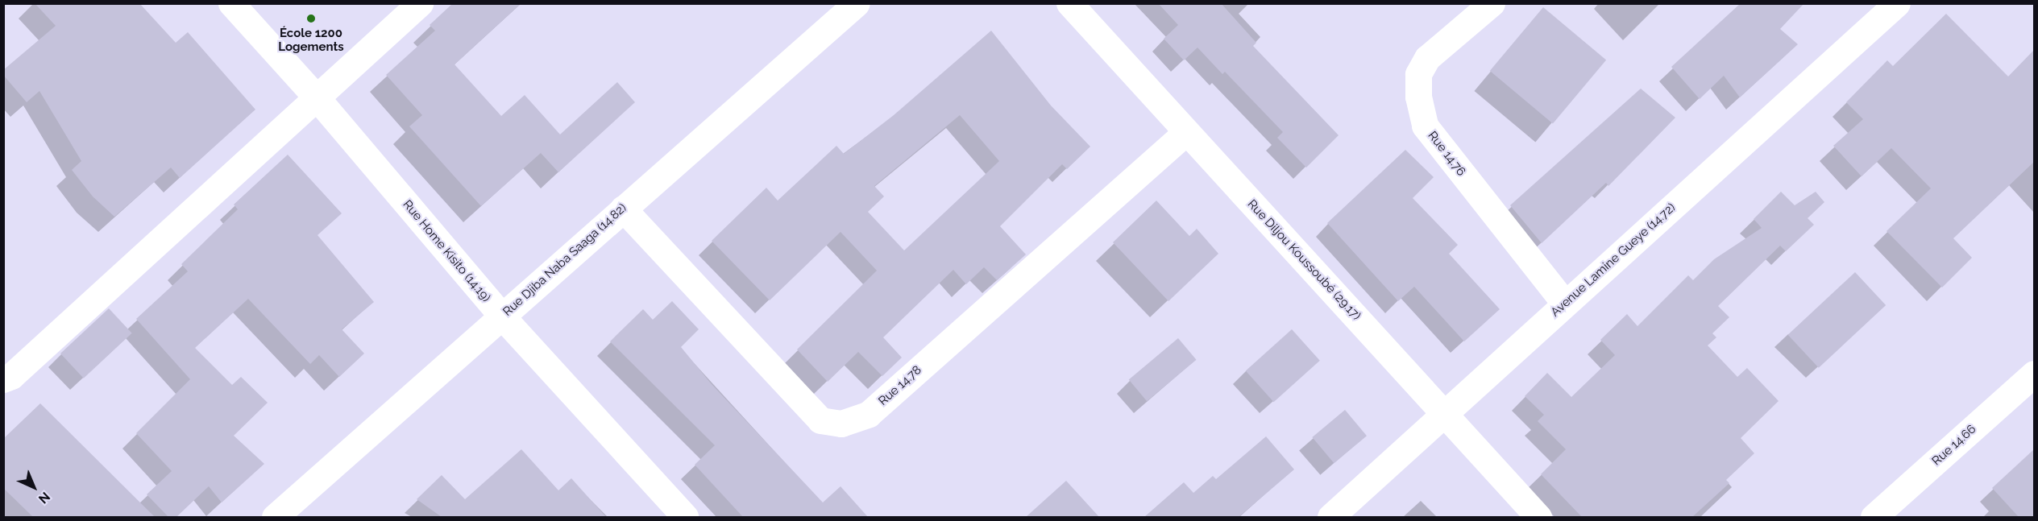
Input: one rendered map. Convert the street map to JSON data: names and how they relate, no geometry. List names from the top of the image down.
{
  "streets": {
    "street": [
      "Rue 14.76",
      "Rue Home Kisito (14.19)",
      "Rue Djiba Naba Saaga (14.82)",
      "Rue Diljou Koussoubé (29.17)",
      "Avenue Lamine Gueye (14.72)",
      "Rue 14.78",
      "Rue 14.66"
    ]
  },
  "crossings": [
    ["Rue 14.76", "Avenue Lamine Gueye (14.72)"],
    ["Rue Home Kisito (14.19)", "Rue Djiba Naba Saaga (14.82)"],
    ["Rue Djiba Naba Saaga (14.82)", "Rue 14.78"],
    ["Rue Diljou Koussoubé (29.17)", "Avenue Lamine Gueye (14.72)"],
    ["Rue Diljou Koussoubé (29.17)", "Rue 14.78"]
  ],
  "places": ["École 1200 Logements"],
  "north": "bottom right"
}
